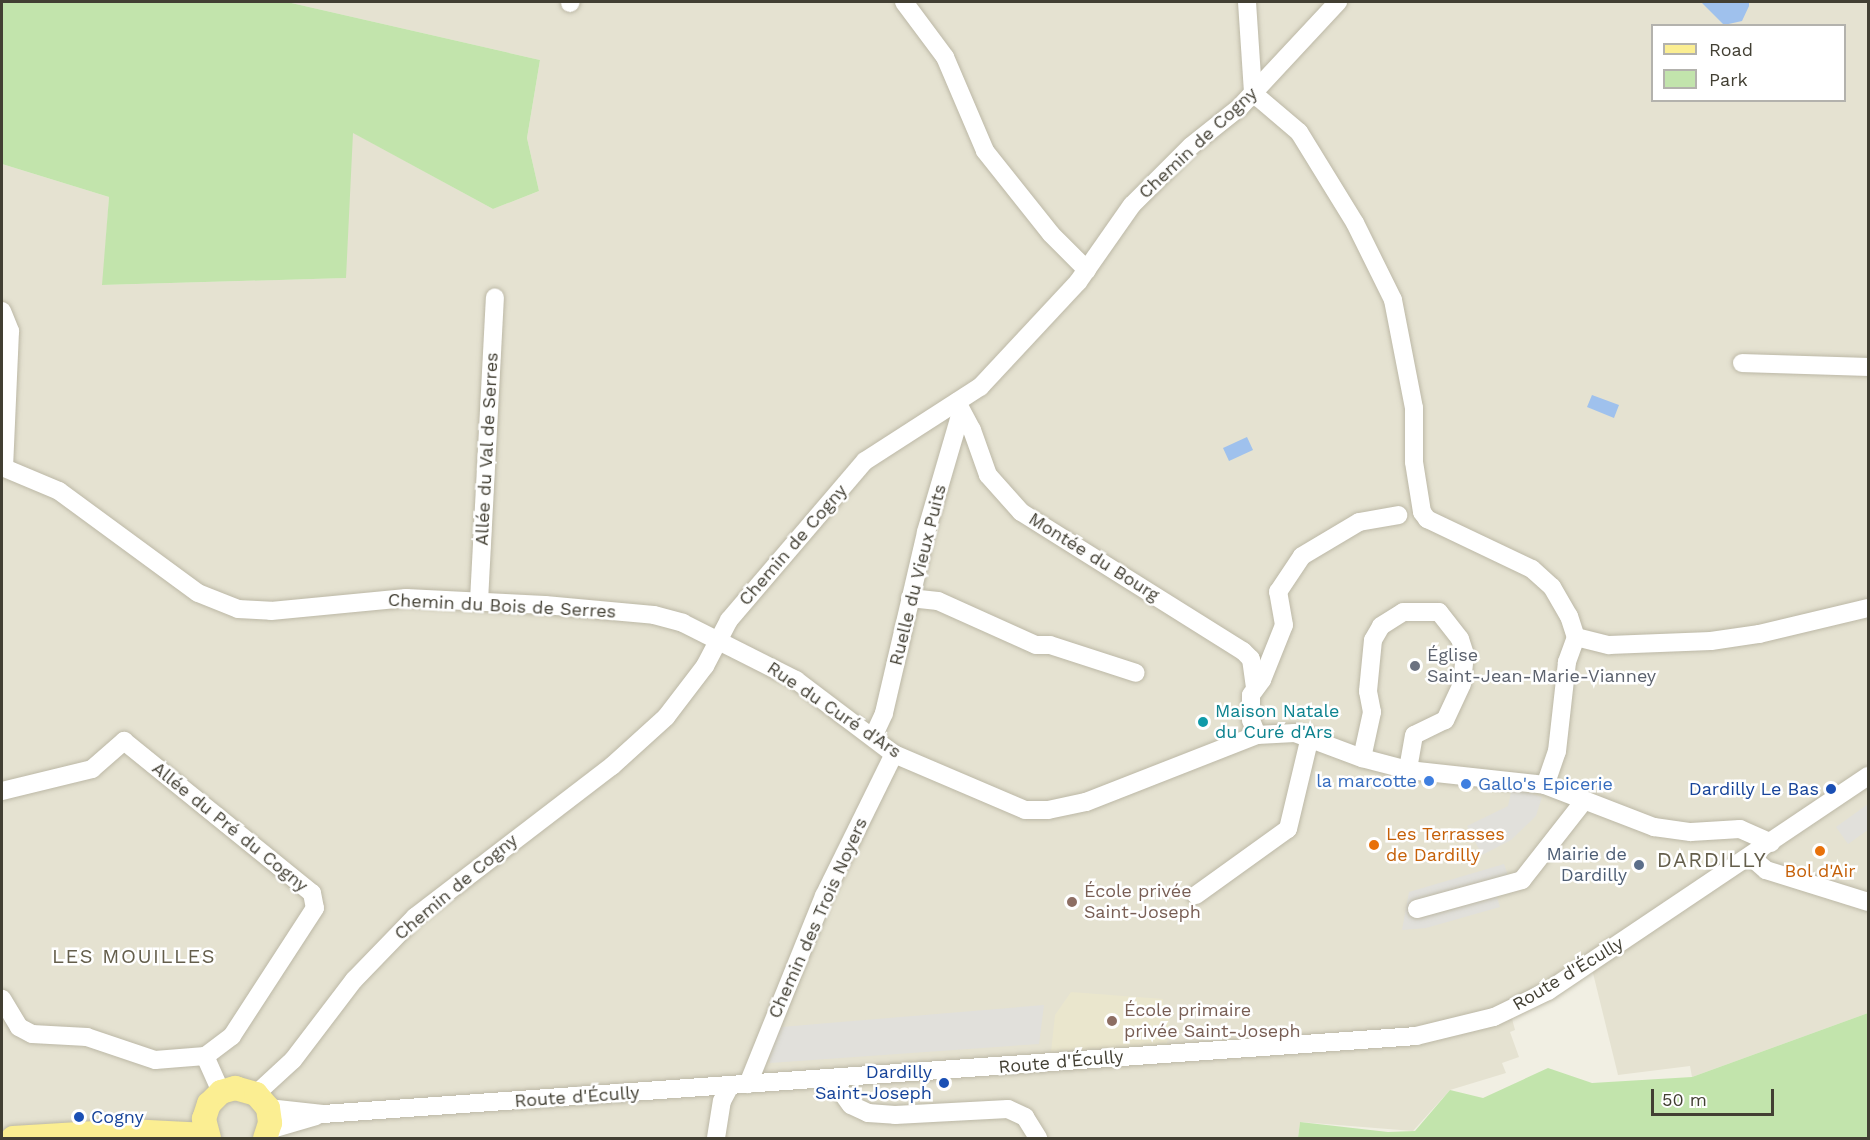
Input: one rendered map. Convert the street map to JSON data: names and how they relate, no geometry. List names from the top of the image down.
{
  "streets": {
    "street": [
      "Chemin de Cogny",
      "Allée du Val de Serres",
      "Montée du Bourg",
      "Ruelle du Vieux Puits",
      "Chemin du Bois de Serres",
      "Rue du Curé d'Ars",
      "Allée du Pré du Cogny",
      "Chemin des Trois Noyers",
      "Route d'Écully"
    ]
  },
  "crossings": [
    ["Chemin de Cogny", "Montée du Bourg"],
    ["Chemin de Cogny", "Ruelle du Vieux Puits"],
    ["Chemin de Cogny", "Chemin du Bois de Serres"],
    ["Chemin de Cogny", "Rue du Curé d'Ars"],
    ["Chemin de Cogny", "Route d'Écully"],
    ["Allée du Val de Serres", "Chemin du Bois de Serres"],
    ["Montée du Bourg", "Ruelle du Vieux Puits"],
    ["Ruelle du Vieux Puits", "Rue du Curé d'Ars"],
    ["Chemin du Bois de Serres", "Rue du Curé d'Ars"],
    ["Rue du Curé d'Ars", "Chemin des Trois Noyers"],
    ["Rue du Curé d'Ars", "Route d'Écully"],
    ["Chemin des Trois Noyers", "Route d'Écully"]
  ],
  "districts": ["DARDILLY", "LES MOUILLES"],
  "places": [
    "Église Saint-Jean-Marie-Vianney",
    "Maison Natale du Curé d'Ars",
    "la marcotte",
    "Gallo's Epicerie",
    "Dardilly Le Bas",
    "Les Terrasses de Dardilly",
    "Bol d'Air",
    "Mairie de Dardilly",
    "École privée Saint-Joseph",
    "École primaire privée Saint-Joseph",
    "Dardilly Saint-Joseph",
    "Cogny"
  ],
  "legend": ["Road", "Park"],
  "scale_bar": "50 m"
}
